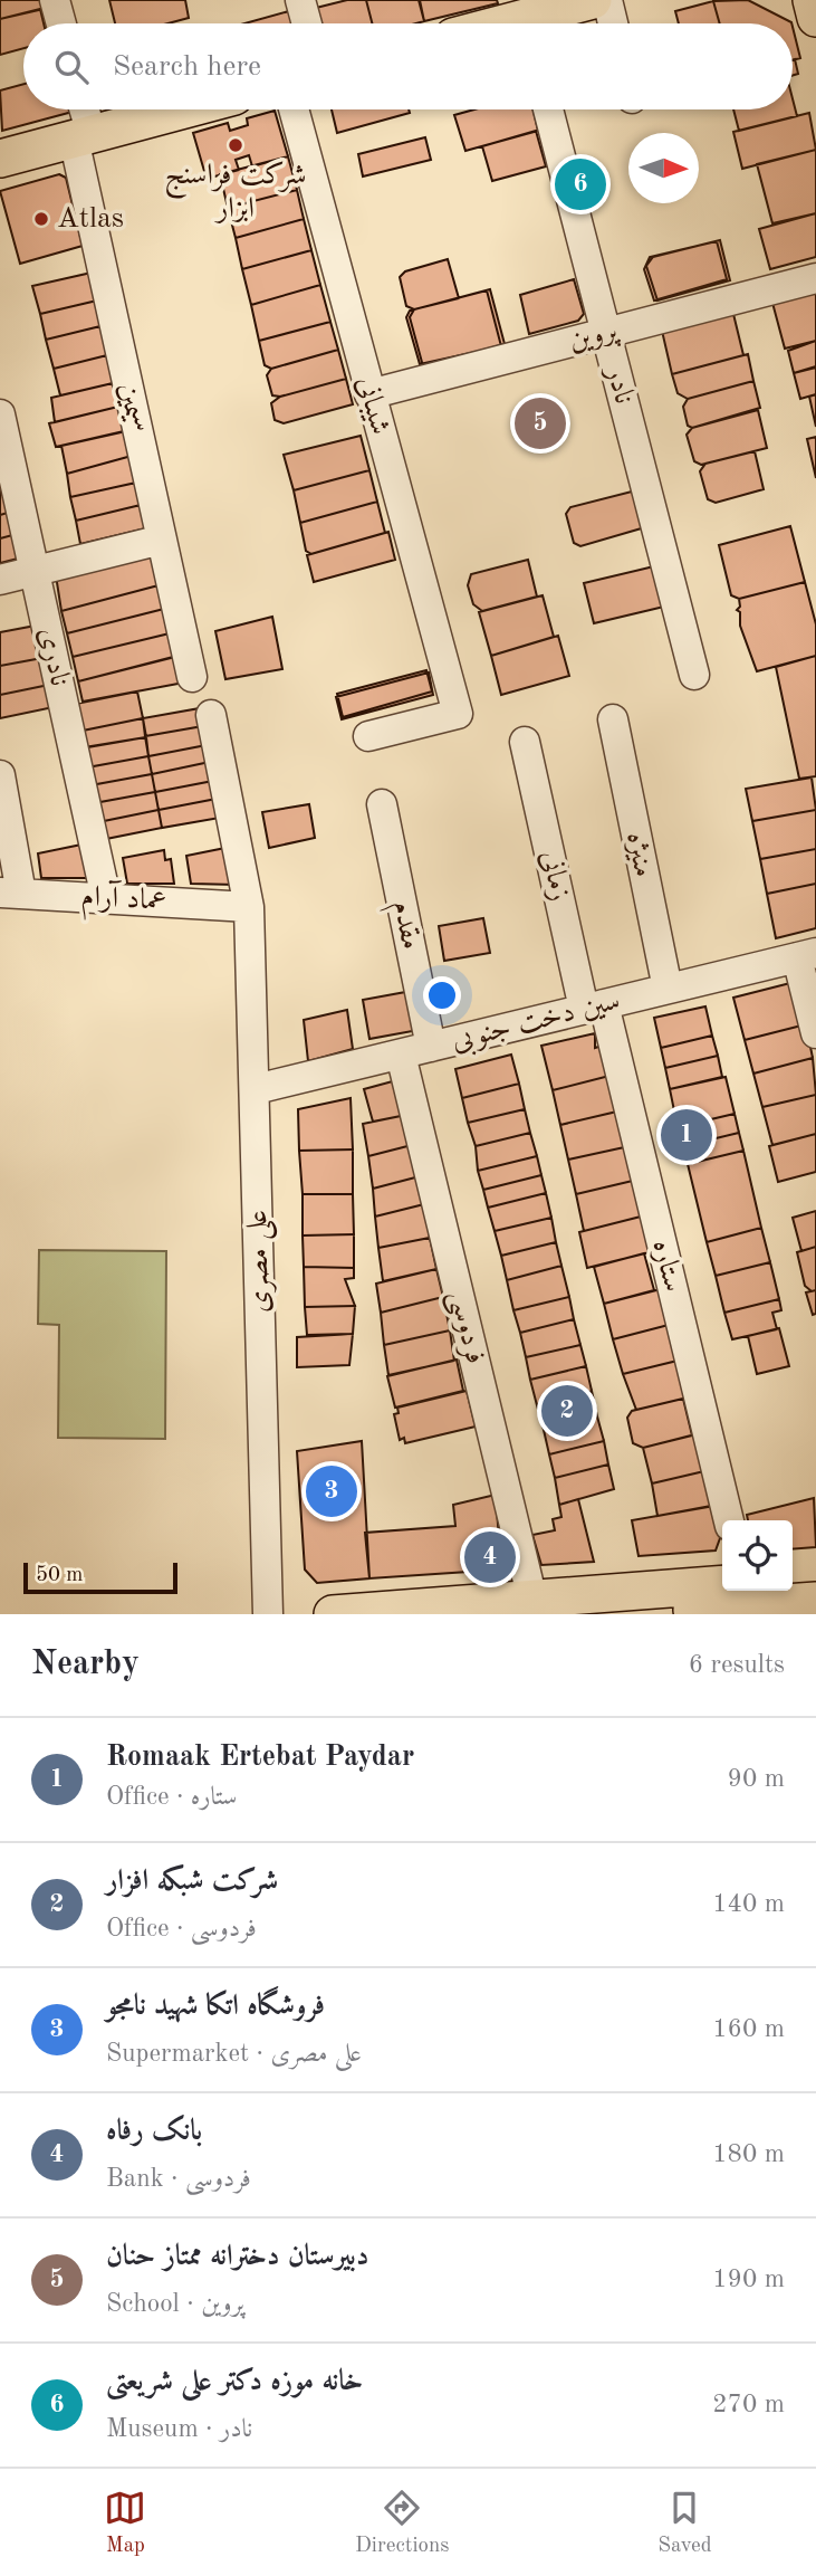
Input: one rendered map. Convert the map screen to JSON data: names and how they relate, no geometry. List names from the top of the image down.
{
  "streets": {
    "street": [
      "پروین",
      "نادر",
      "شیبانی",
      "سیمین",
      "نادری",
      "منیژه",
      "زمانی",
      "عماد آرام",
      "مقدم",
      "سین دخت جنوبی",
      "علی مصری",
      "ستاره",
      "فردوسی"
    ]
  },
  "crossings": [
    ["پروین", "نادر"],
    ["پروین", "شیبانی"],
    ["نادری", "عماد آرام"],
    ["منیژه", "سین دخت جنوبی"],
    ["زمانی", "سین دخت جنوبی"],
    ["زمانی", "ستاره"],
    ["عماد آرام", "علی مصری"],
    ["مقدم", "سین دخت جنوبی"],
    ["سین دخت جنوبی", "علی مصری"],
    ["سین دخت جنوبی", "ستاره"],
    ["سین دخت جنوبی", "فردوسی"]
  ],
  "places": ["شرکت فراسنج ابزار", "Atlas"],
  "scale_bar": "50 m",
  "north": "right",
  "page": {
    "search": "Search here",
    "pins": [
      "6",
      "5",
      "1",
      "2",
      "3",
      "4"
    ],
    "scale": "50 m",
    "heading": ["Nearby", "6 results"],
    "list": [
      {
        "mark": "1",
        "name": "Romaak Ertebat Paydar",
        "note": "Office · ستاره",
        "value": "90 m"
      },
      {
        "mark": "2",
        "name": "شرکت شبکه افزار",
        "note": "Office · فردوسی",
        "value": "140 m"
      },
      {
        "mark": "3",
        "name": "فروشگاه اتکا شهید نامجو",
        "note": "Supermarket · علی مصری",
        "value": "160 m"
      },
      {
        "mark": "4",
        "name": "بانک رفاه",
        "note": "Bank · فردوسی",
        "value": "180 m"
      },
      {
        "mark": "5",
        "name": "دبیرستان دخترانه ممتاز حنان",
        "note": "School · پروین",
        "value": "190 m"
      },
      {
        "mark": "6",
        "name": "خانه موزه دکتر علی شریعتی",
        "note": "Museum · نادر",
        "value": "270 m"
      }
    ],
    "nav": ["Map", "Directions", "Saved"]
  }
}
